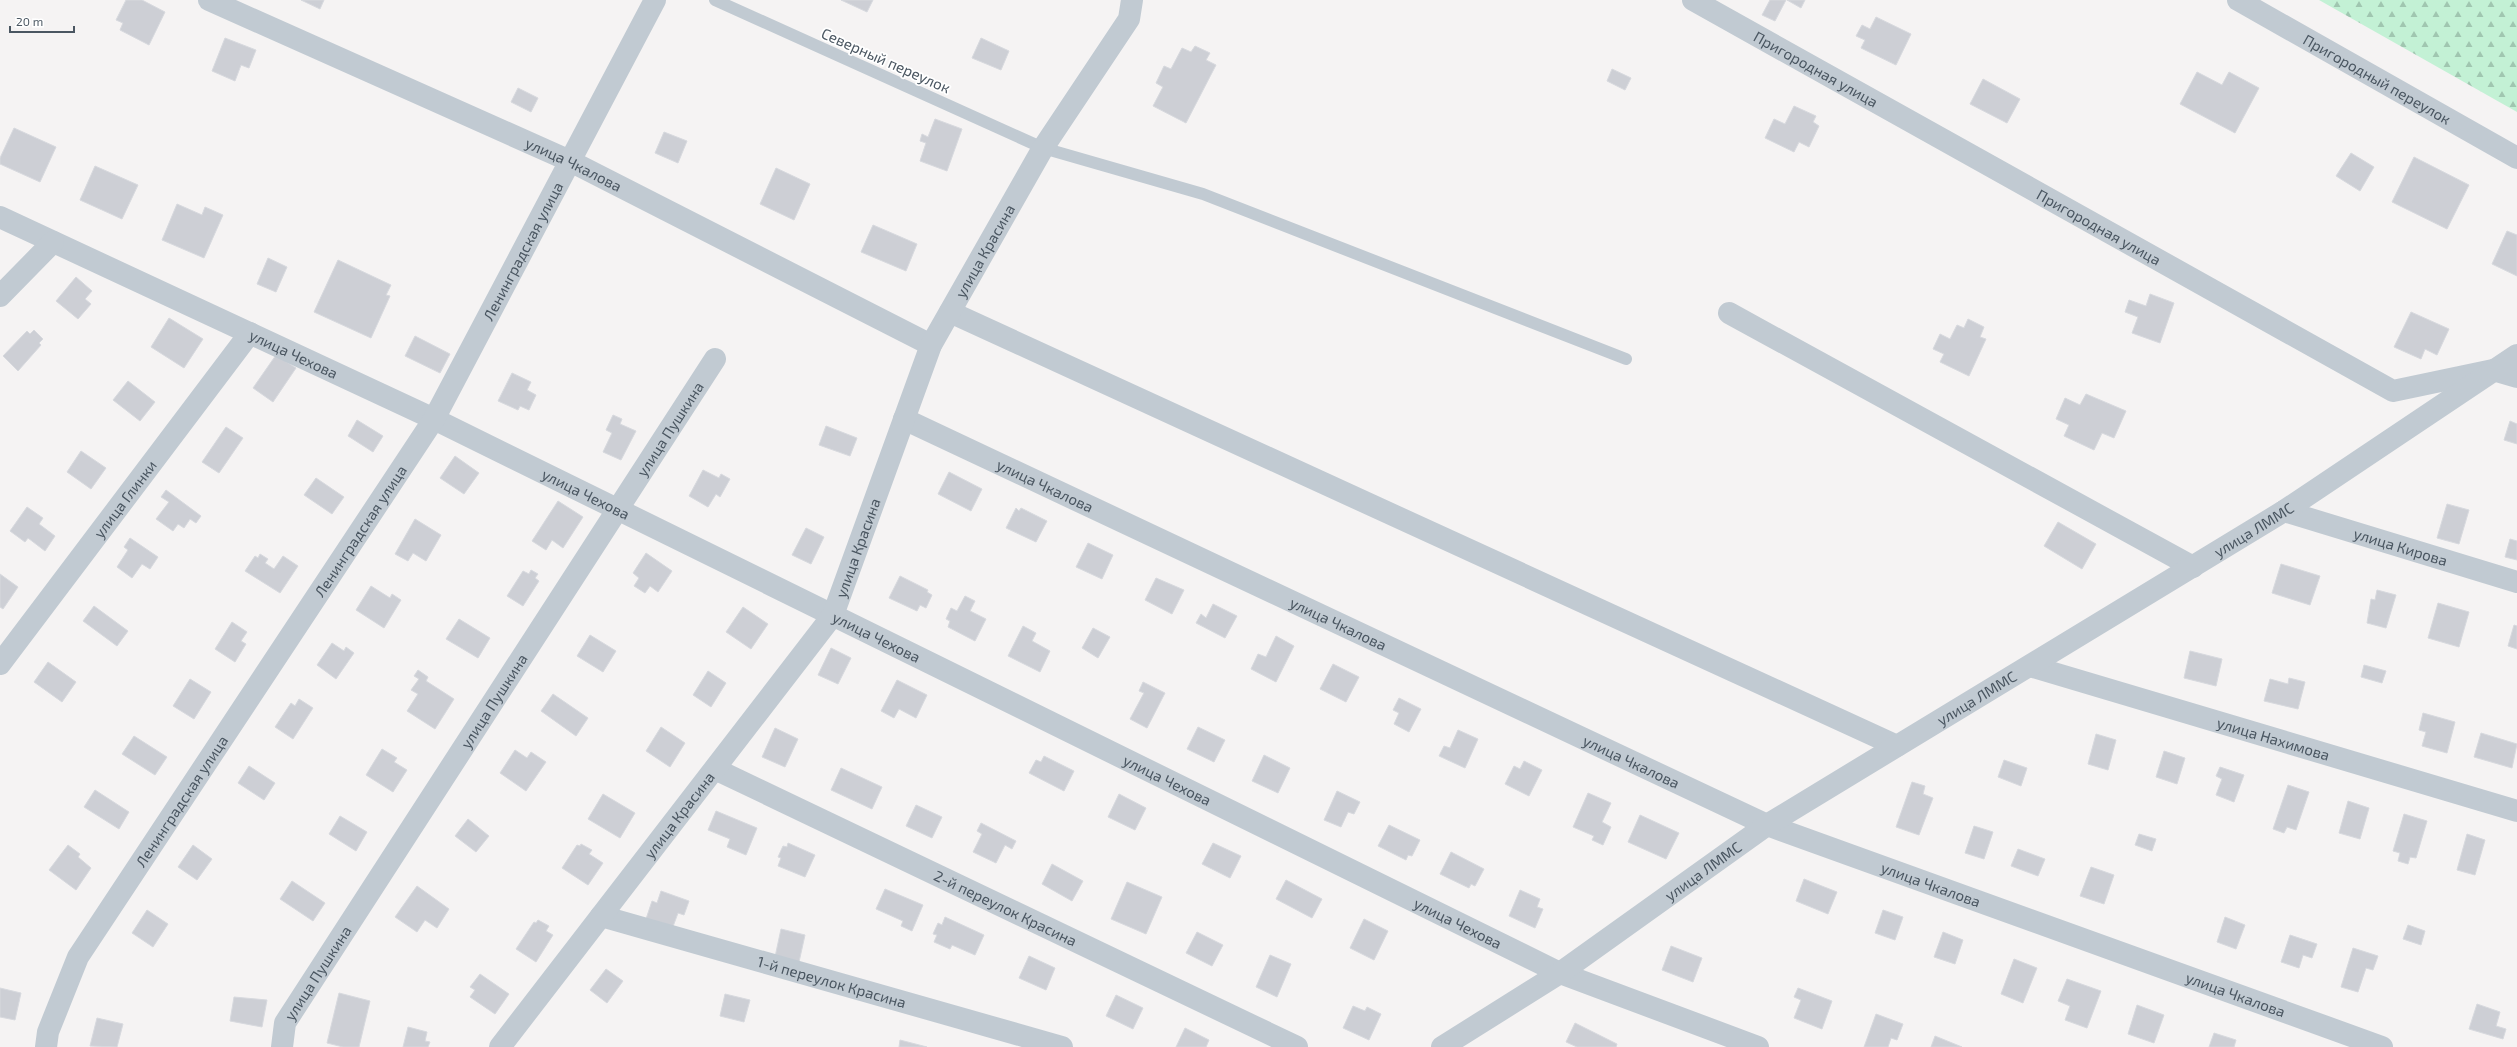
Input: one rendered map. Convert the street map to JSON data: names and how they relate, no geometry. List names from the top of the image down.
{
  "streets": {
    "street": [
      "Пригородная улица",
      "Пригородный переулок",
      "улица Чкалова",
      "Ленинградская улица",
      "улица Красина",
      "улица Чехова",
      "улица Пушкина",
      "улица Глинки",
      "улица ЛММС",
      "улица Кирова",
      "улица Нахимова",
      "2-й переулок Красина",
      "1-й переулок Красина"
    ],
    "lane": ["Северный переулок"]
  },
  "crossings": [
    ["Северный переулок", "улица Красина"],
    ["Пригородная улица", "улица ЛММС"],
    ["улица Чкалова", "Ленинградская улица"],
    ["улица Чкалова", "улица Красина"],
    ["улица Чкалова", "улица ЛММС"],
    ["Ленинградская улица", "улица Чехова"],
    ["улица Красина", "улица Чехова"],
    ["улица Красина", "2-й переулок Красина"],
    ["улица Красина", "1-й переулок Красина"],
    ["улица Чехова", "улица Пушкина"],
    ["улица Чехова", "улица Глинки"],
    ["улица Чехова", "улица ЛММС"],
    ["улица ЛММС", "улица Кирова"],
    ["улица ЛММС", "улица Нахимова"]
  ],
  "scale_bar": "20 m"
}
